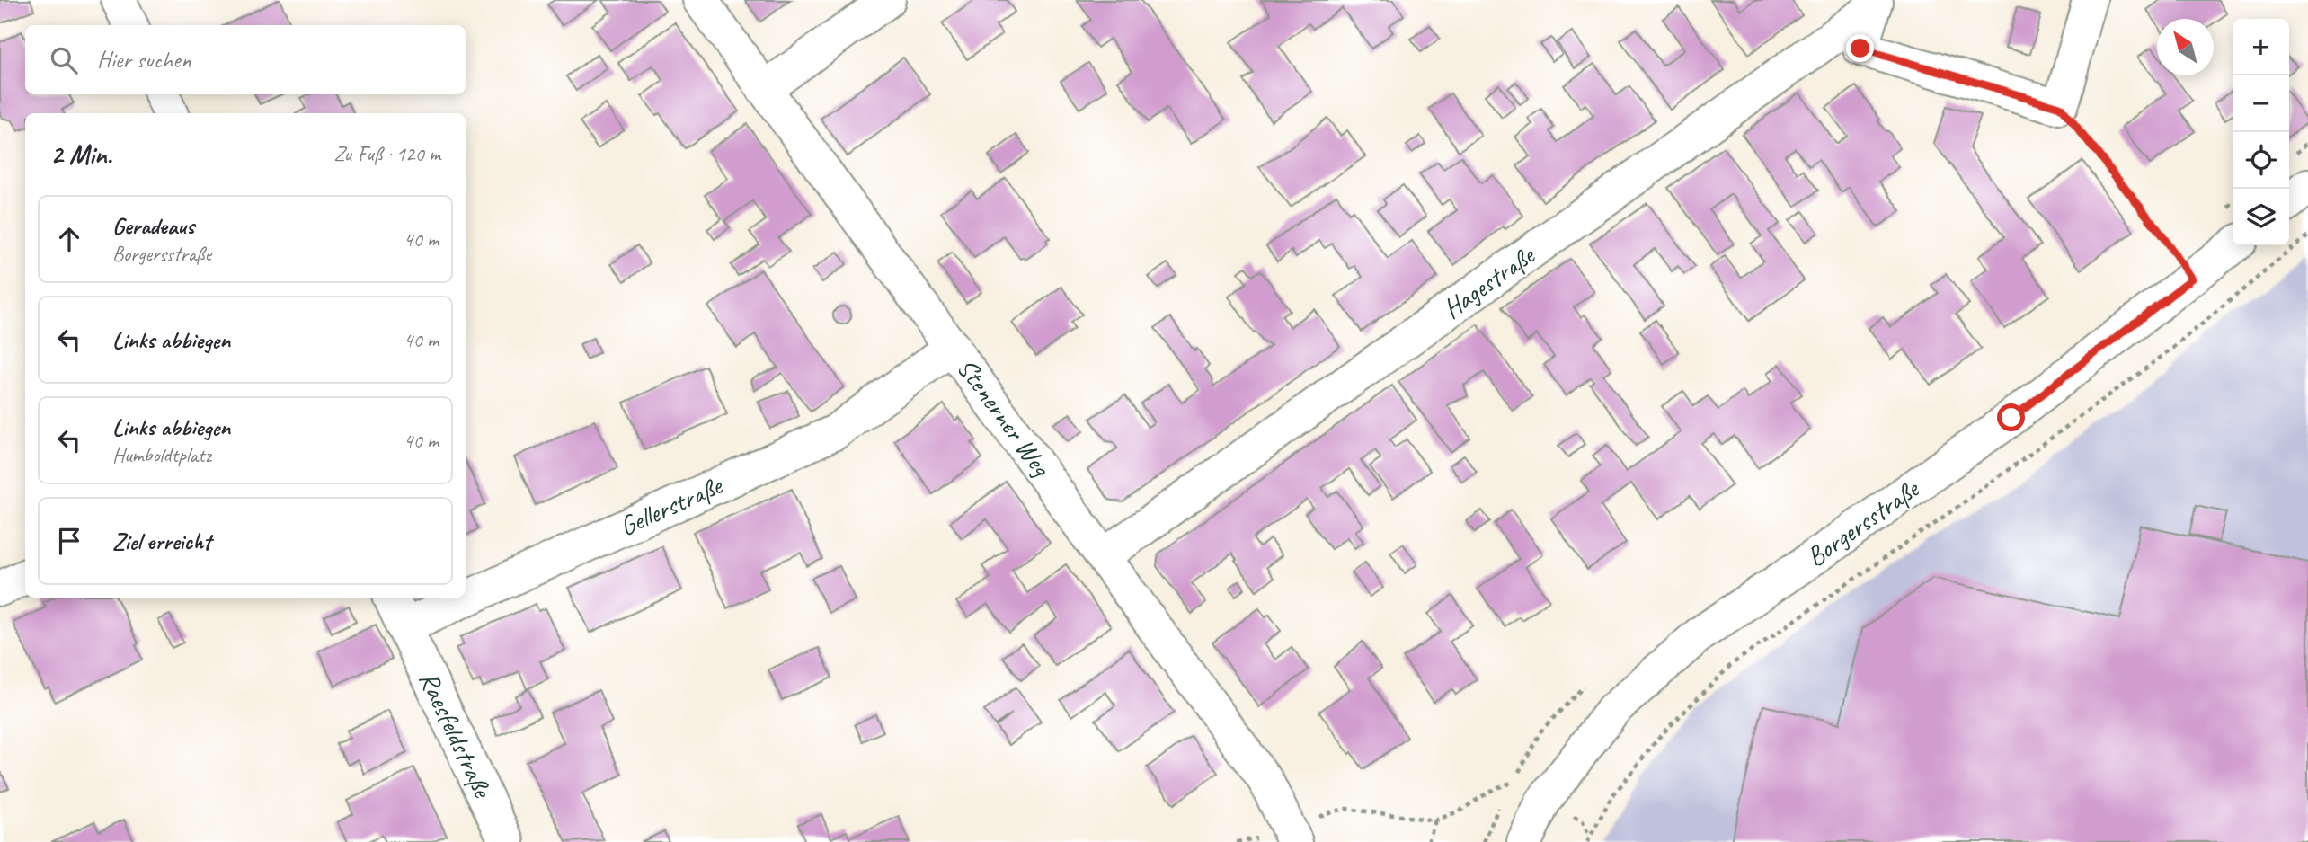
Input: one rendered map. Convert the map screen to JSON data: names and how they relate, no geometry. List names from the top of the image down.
{
  "streets": {
    "street": [
      "Hagestraße",
      "Stenerner Weg",
      "Gellerstraße",
      "Borgersstraße",
      "Raesfeldstraße"
    ]
  },
  "crossings": [
    ["Hagestraße", "Stenerner Weg"],
    ["Stenerner Weg", "Gellerstraße"],
    ["Gellerstraße", "Raesfeldstraße"]
  ],
  "north": "top left",
  "page": {
    "map_buttons": ["+", "−"],
    "search": "Hier suchen",
    "heading": ["2 Min.", "Zu Fuß · 120 m"],
    "list": [
      ["Geradeaus", "Borgersstraße", "40 m"],
      ["Links abbiegen", "40 m"],
      ["Links abbiegen", "Humboldtplatz", "40 m"],
      "Ziel erreicht"
    ]
  }
}
